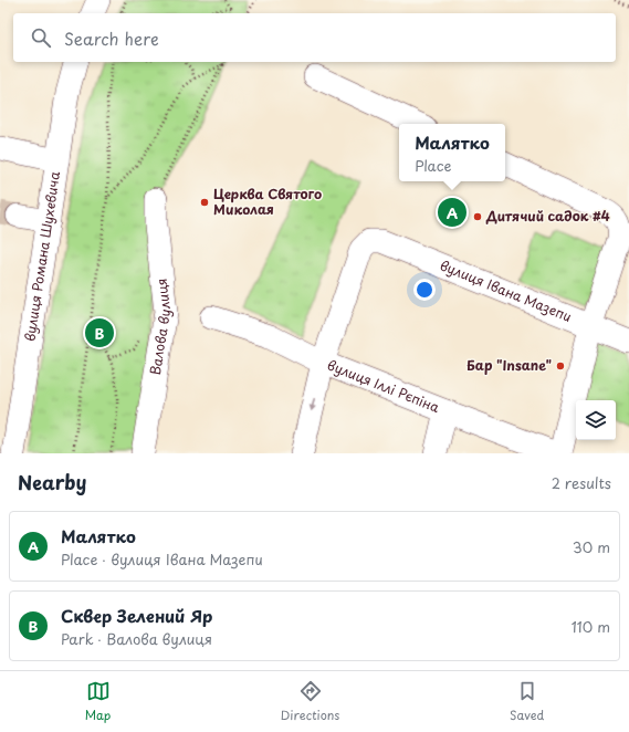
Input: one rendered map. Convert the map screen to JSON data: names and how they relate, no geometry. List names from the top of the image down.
{
  "streets": {
    "street": [
      "вулиця Романа Шухевича",
      "вулиця Івана Мазепи",
      "Валова вулиця",
      "вулиця Іллі Рєпіна"
    ]
  },
  "crossings": [
    ["вулиця Івана Мазепи", "вулиця Іллі Рєпіна"]
  ],
  "places": ["Церква Святого Миколая", "Дитячий садок #4", "Бар \"Insane\""],
  "page": {
    "search": "Search here",
    "popup": ["Малятко", "Place"],
    "pins": ["A", "B"],
    "heading": ["Nearby", "2 results"],
    "list": [
      {
        "mark": "A",
        "name": "Малятко",
        "note": "Place · вулиця Івана Мазепи",
        "value": "30 m"
      },
      {
        "mark": "B",
        "name": "Сквер Зелений Яр",
        "note": "Park · Валова вулиця",
        "value": "110 m"
      }
    ],
    "nav": ["Map", "Directions", "Saved"]
  }
}
